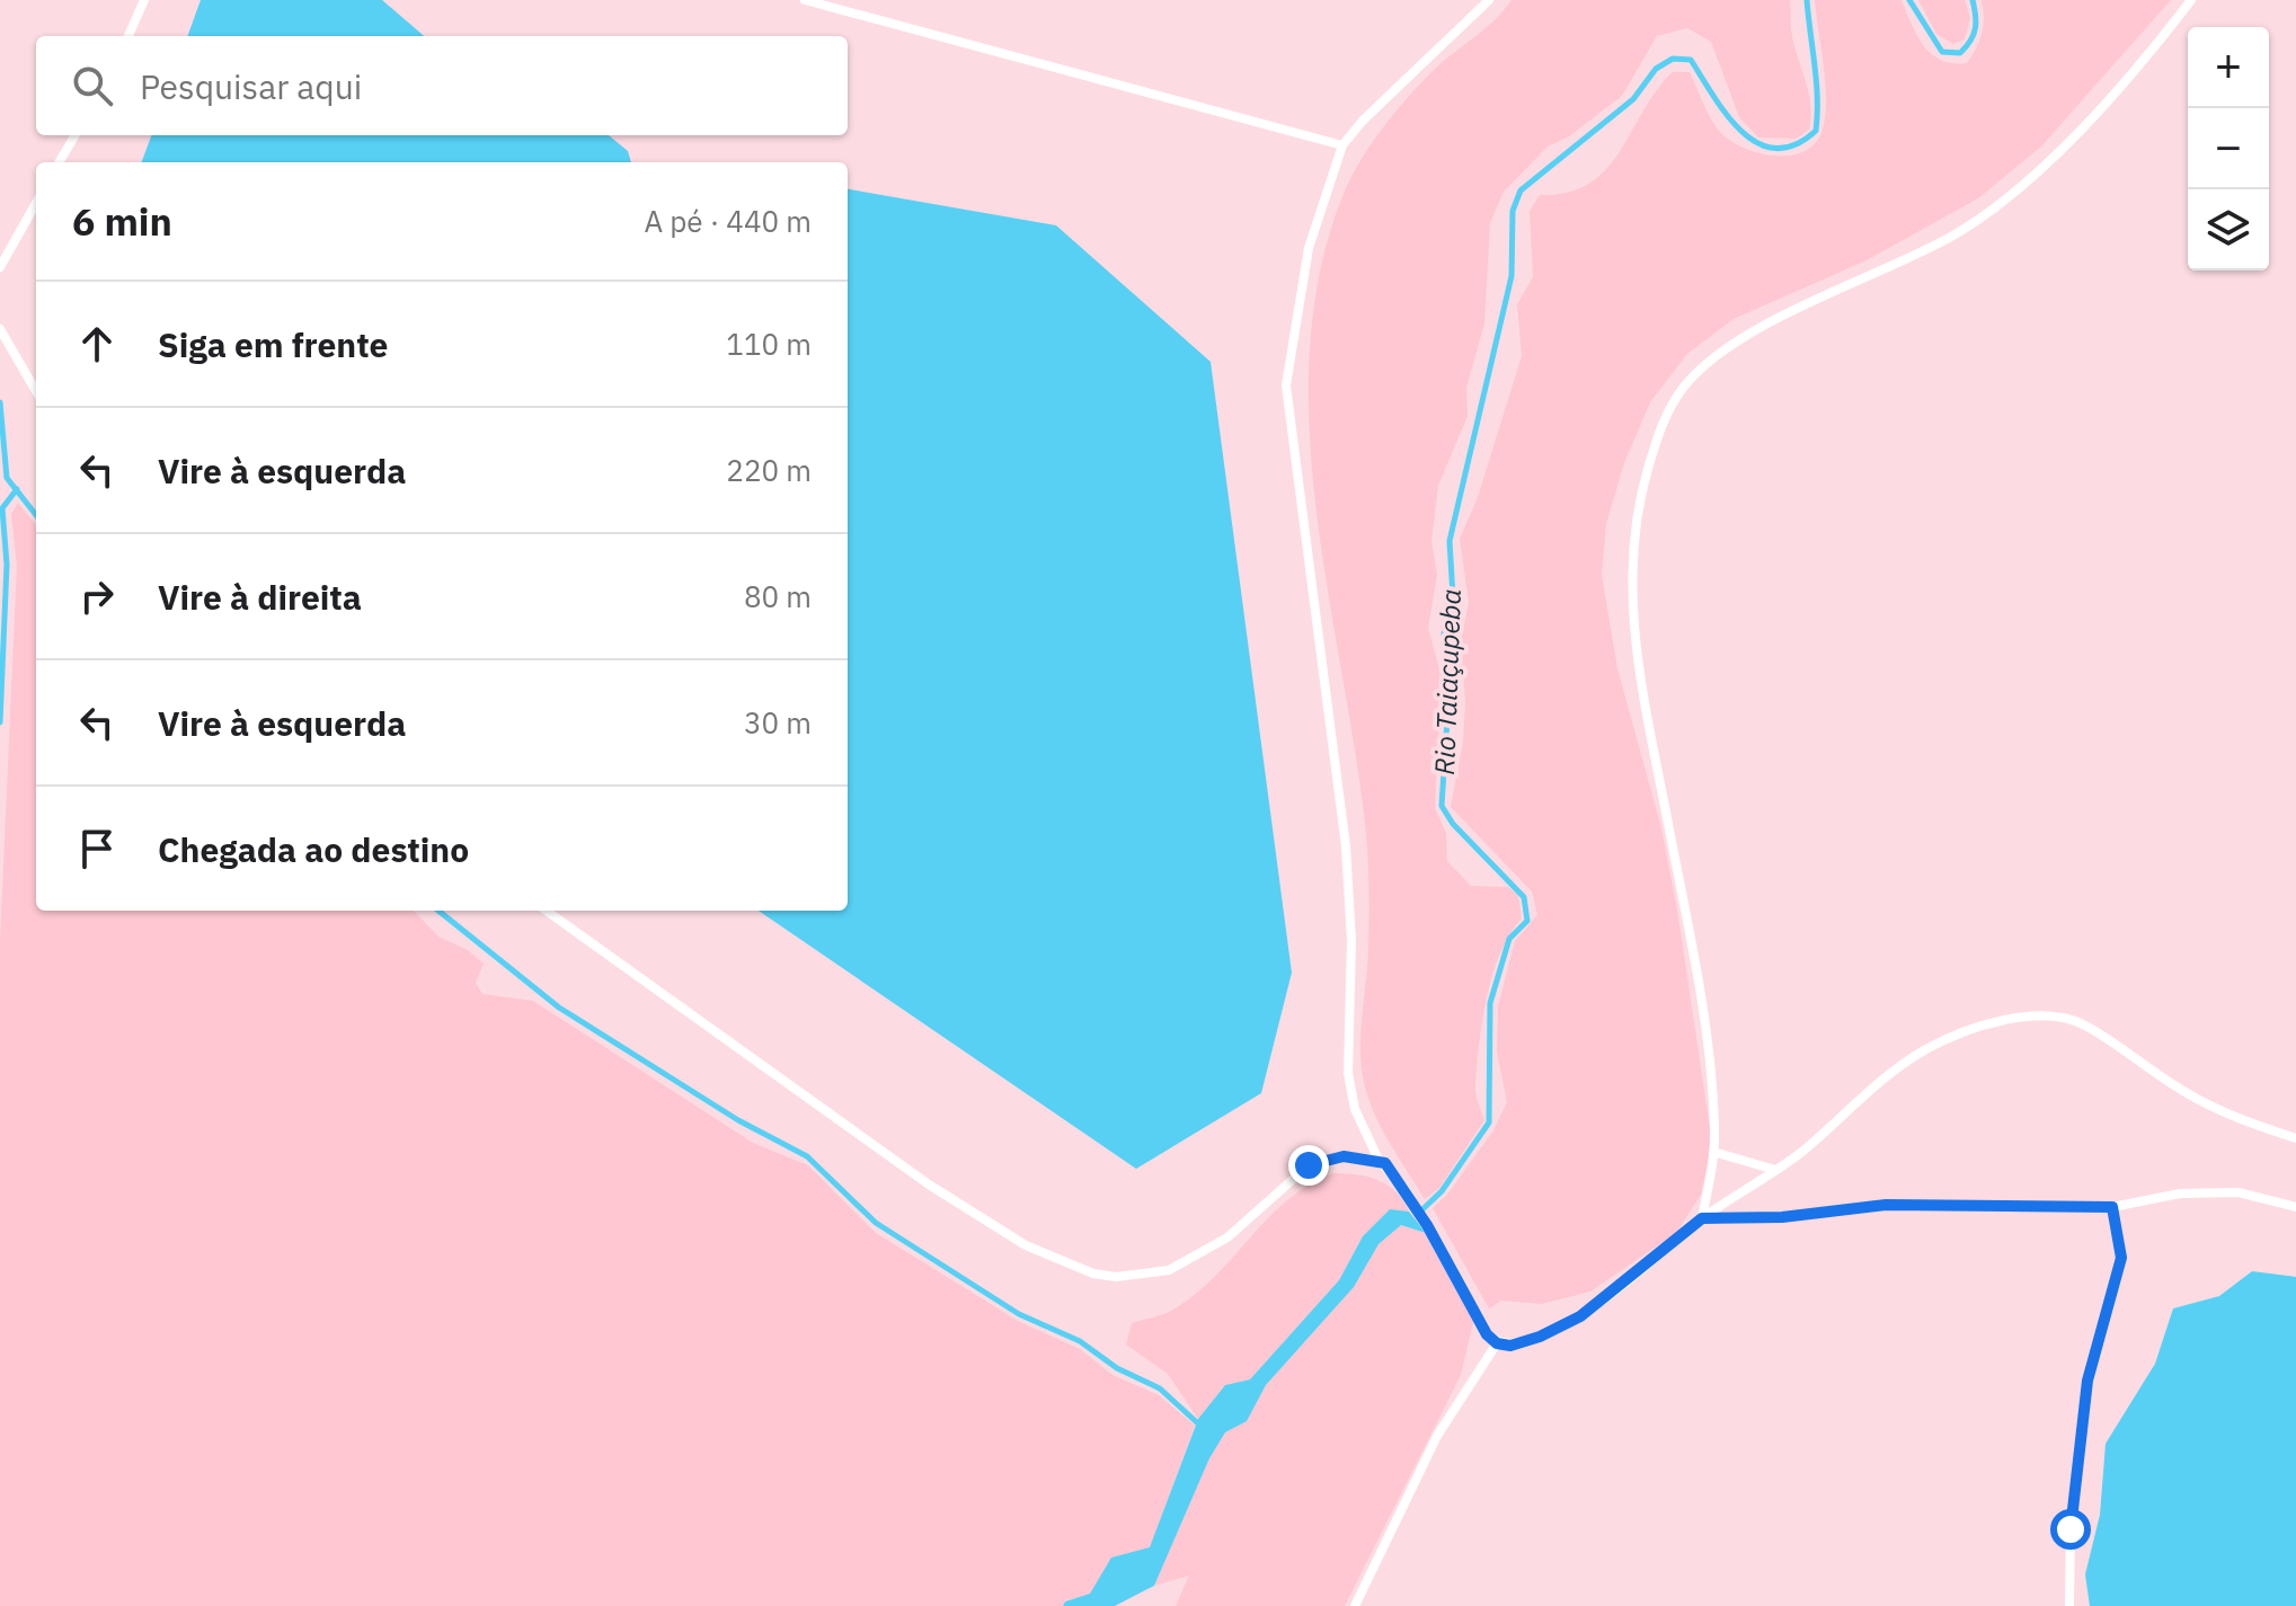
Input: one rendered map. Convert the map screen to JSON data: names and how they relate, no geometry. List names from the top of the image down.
{
  "water": ["Rio Taiaçupeba"],
  "page": {
    "map_buttons": ["+", "−"],
    "search": "Pesquisar aqui",
    "heading": ["6 min", "A pé · 440 m"],
    "list": [
      ["Siga em frente", "110 m"],
      ["Vire à esquerda", "220 m"],
      ["Vire à direita", "80 m"],
      ["Vire à esquerda", "30 m"],
      "Chegada ao destino"
    ]
  }
}
